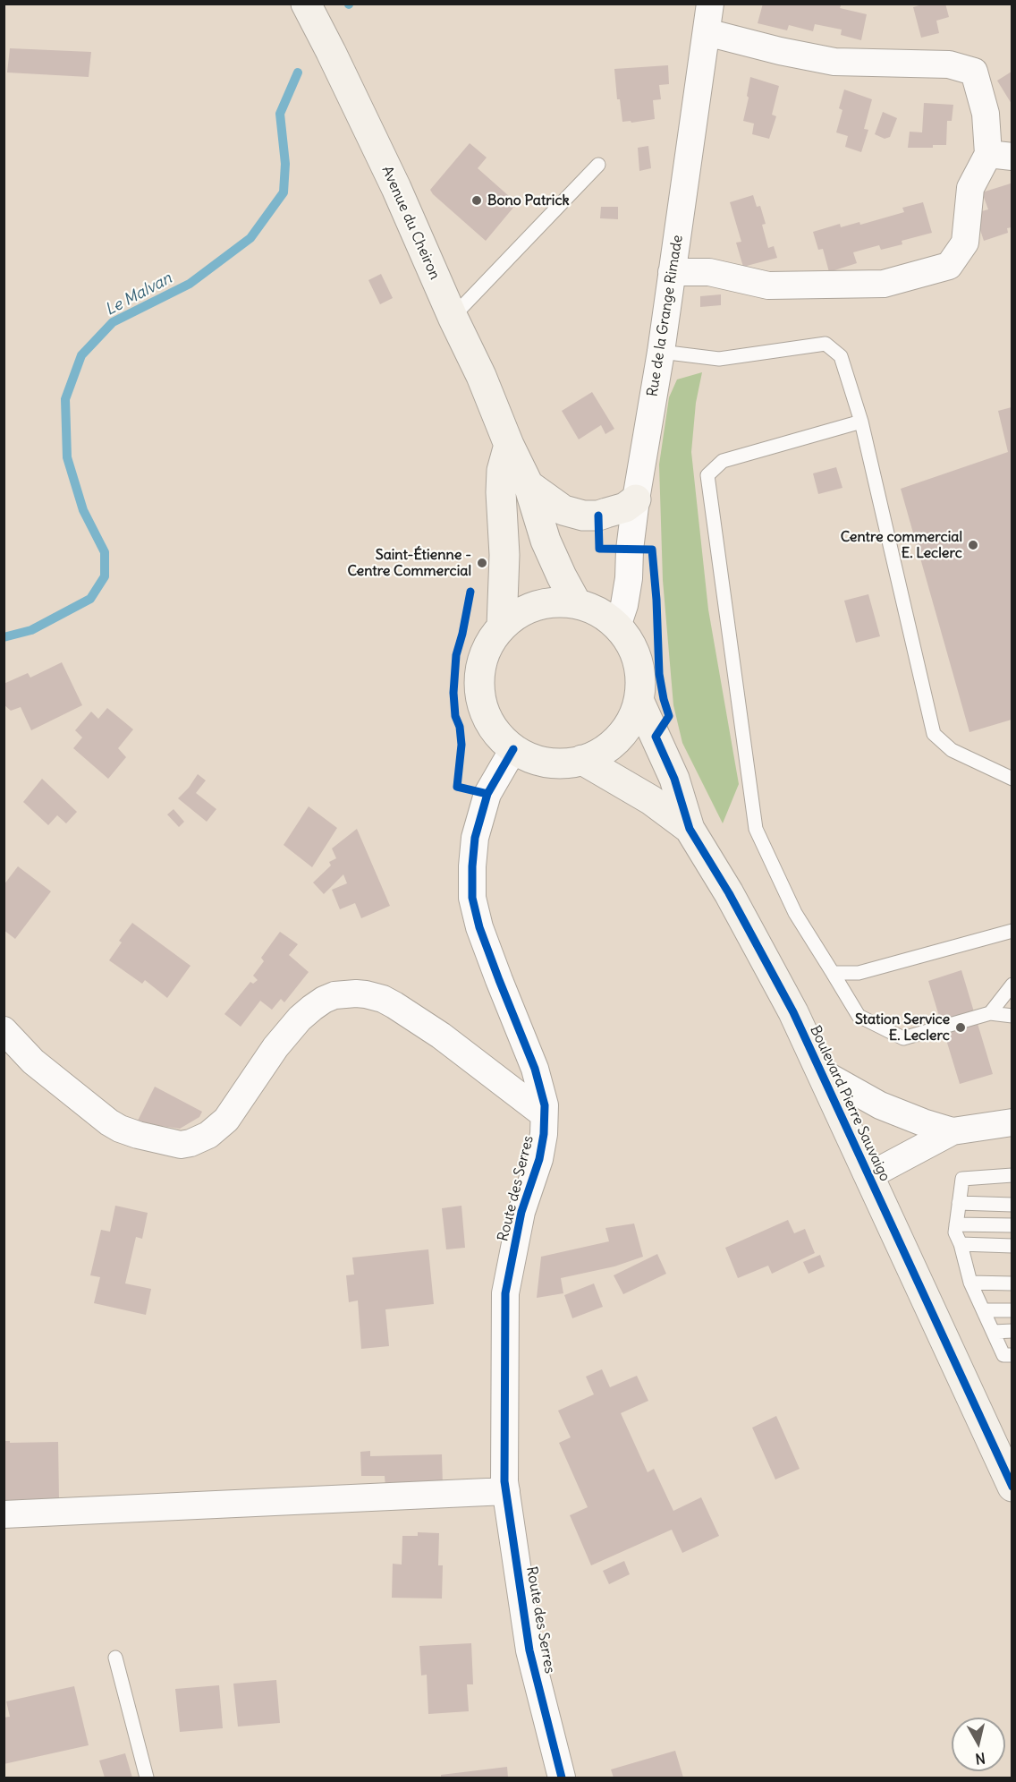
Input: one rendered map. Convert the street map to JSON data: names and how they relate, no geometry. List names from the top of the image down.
{
  "streets": {
    "main road": ["Avenue du Cheiron", "Boulevard Pierre Sauvaigo"],
    "street": ["Rue de la Grange Rimade", "Route des Serres"]
  },
  "crossings": [
    ["Avenue du Cheiron", "Rue de la Grange Rimade"],
    ["Avenue du Cheiron", "Boulevard Pierre Sauvaigo"],
    ["Avenue du Cheiron", "Route des Serres"],
    ["Rue de la Grange Rimade", "Boulevard Pierre Sauvaigo"],
    ["Rue de la Grange Rimade", "Route des Serres"],
    ["Boulevard Pierre Sauvaigo", "Route des Serres"]
  ],
  "water": ["Le Malvan"],
  "places": [
    "Bono Patrick",
    "Centre commercial E. Leclerc",
    "Saint-Étienne - Centre Commercial",
    "Station Service E. Leclerc"
  ],
  "north": "bottom"
}
